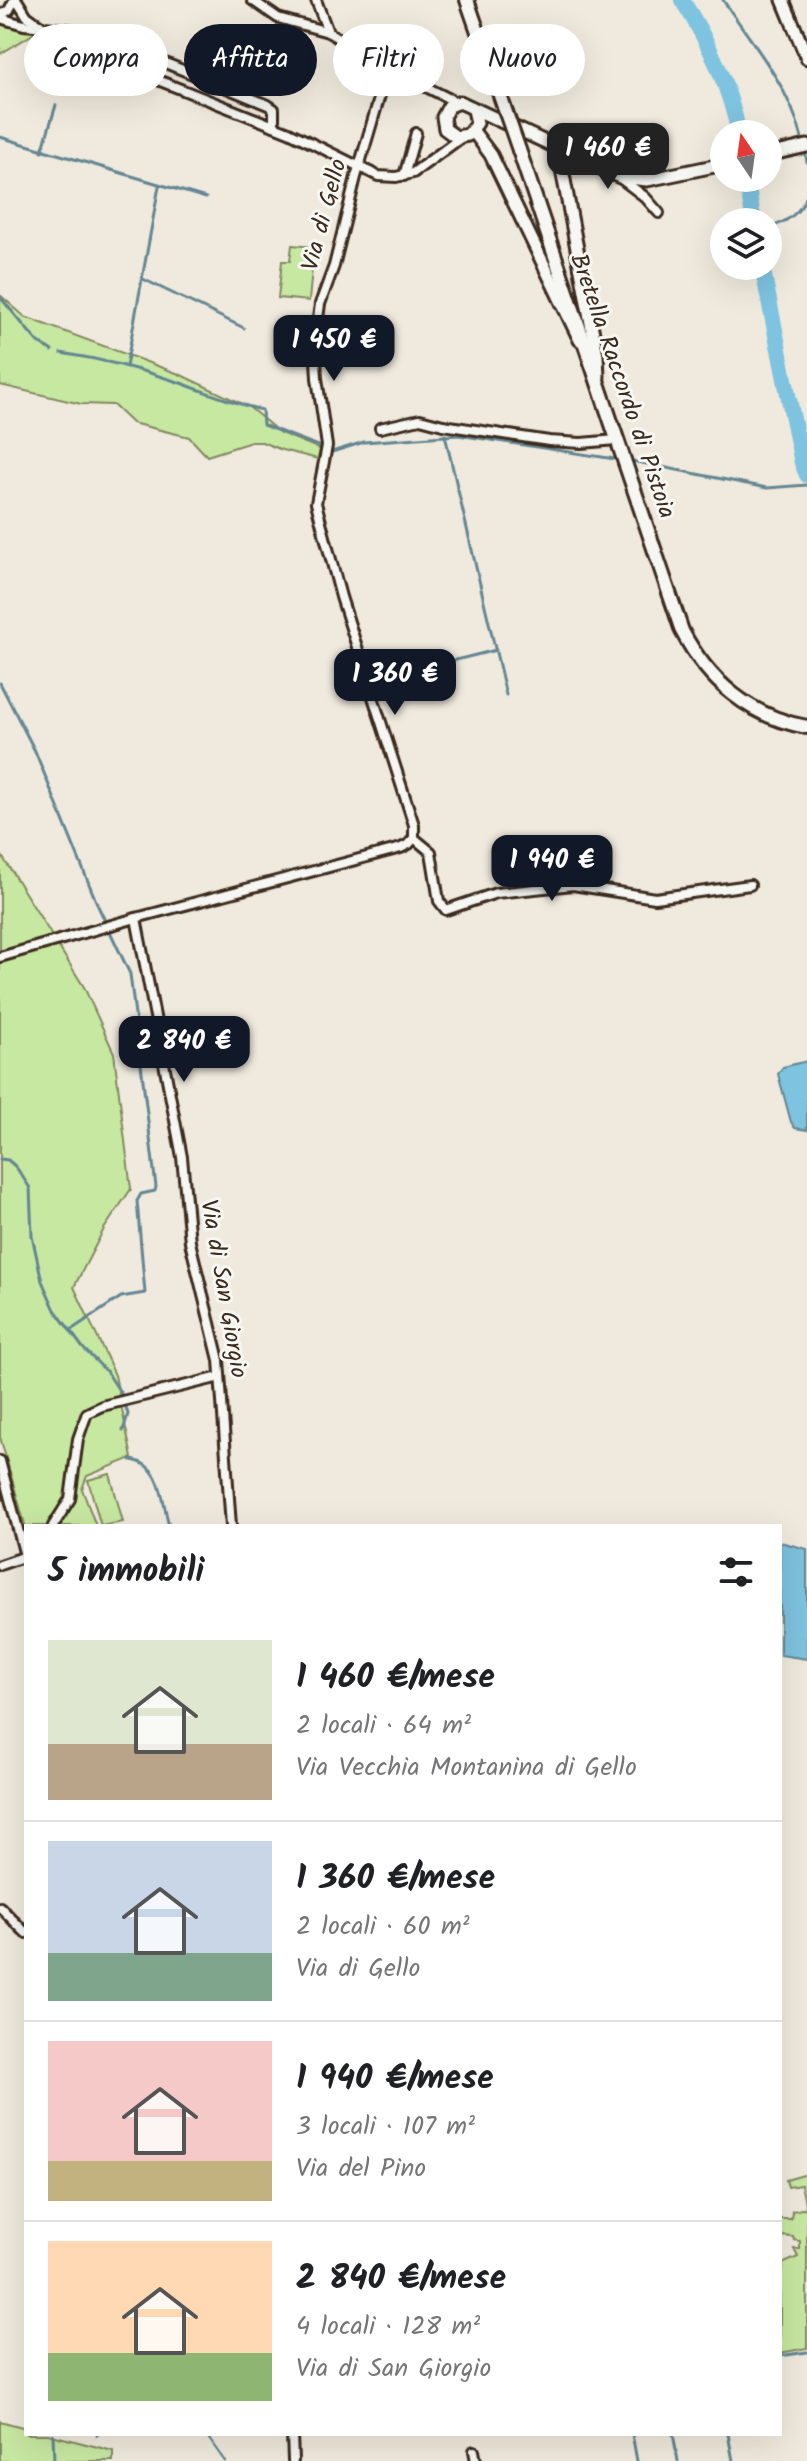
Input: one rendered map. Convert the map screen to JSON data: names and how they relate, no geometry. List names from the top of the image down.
{
  "streets": {
    "main road": ["Bretella Raccordo di Pistoia"],
    "street": ["Via di Gello", "Via di San Giorgio"]
  },
  "north": "top",
  "page": {
    "chip": [
      "Compra",
      "Affitta",
      "Filtri",
      "Nuovo"
    ],
    "price": [
      "1 460 €",
      "1 450 €",
      "1 360 €",
      "1 940 €",
      "2 840 €"
    ],
    "heading": "5 immobili",
    "list": [
      {
        "name": "1 460 €/mese",
        "note": "2 locali · 64 m² · Via Vecchia Montanina di Gello"
      },
      {
        "name": "1 360 €/mese",
        "note": "2 locali · 60 m² · Via di Gello"
      },
      {
        "name": "1 940 €/mese",
        "note": "3 locali · 107 m² · Via del Pino"
      },
      {
        "name": "2 840 €/mese",
        "note": "4 locali · 128 m² · Via di San Giorgio"
      }
    ]
  }
}
